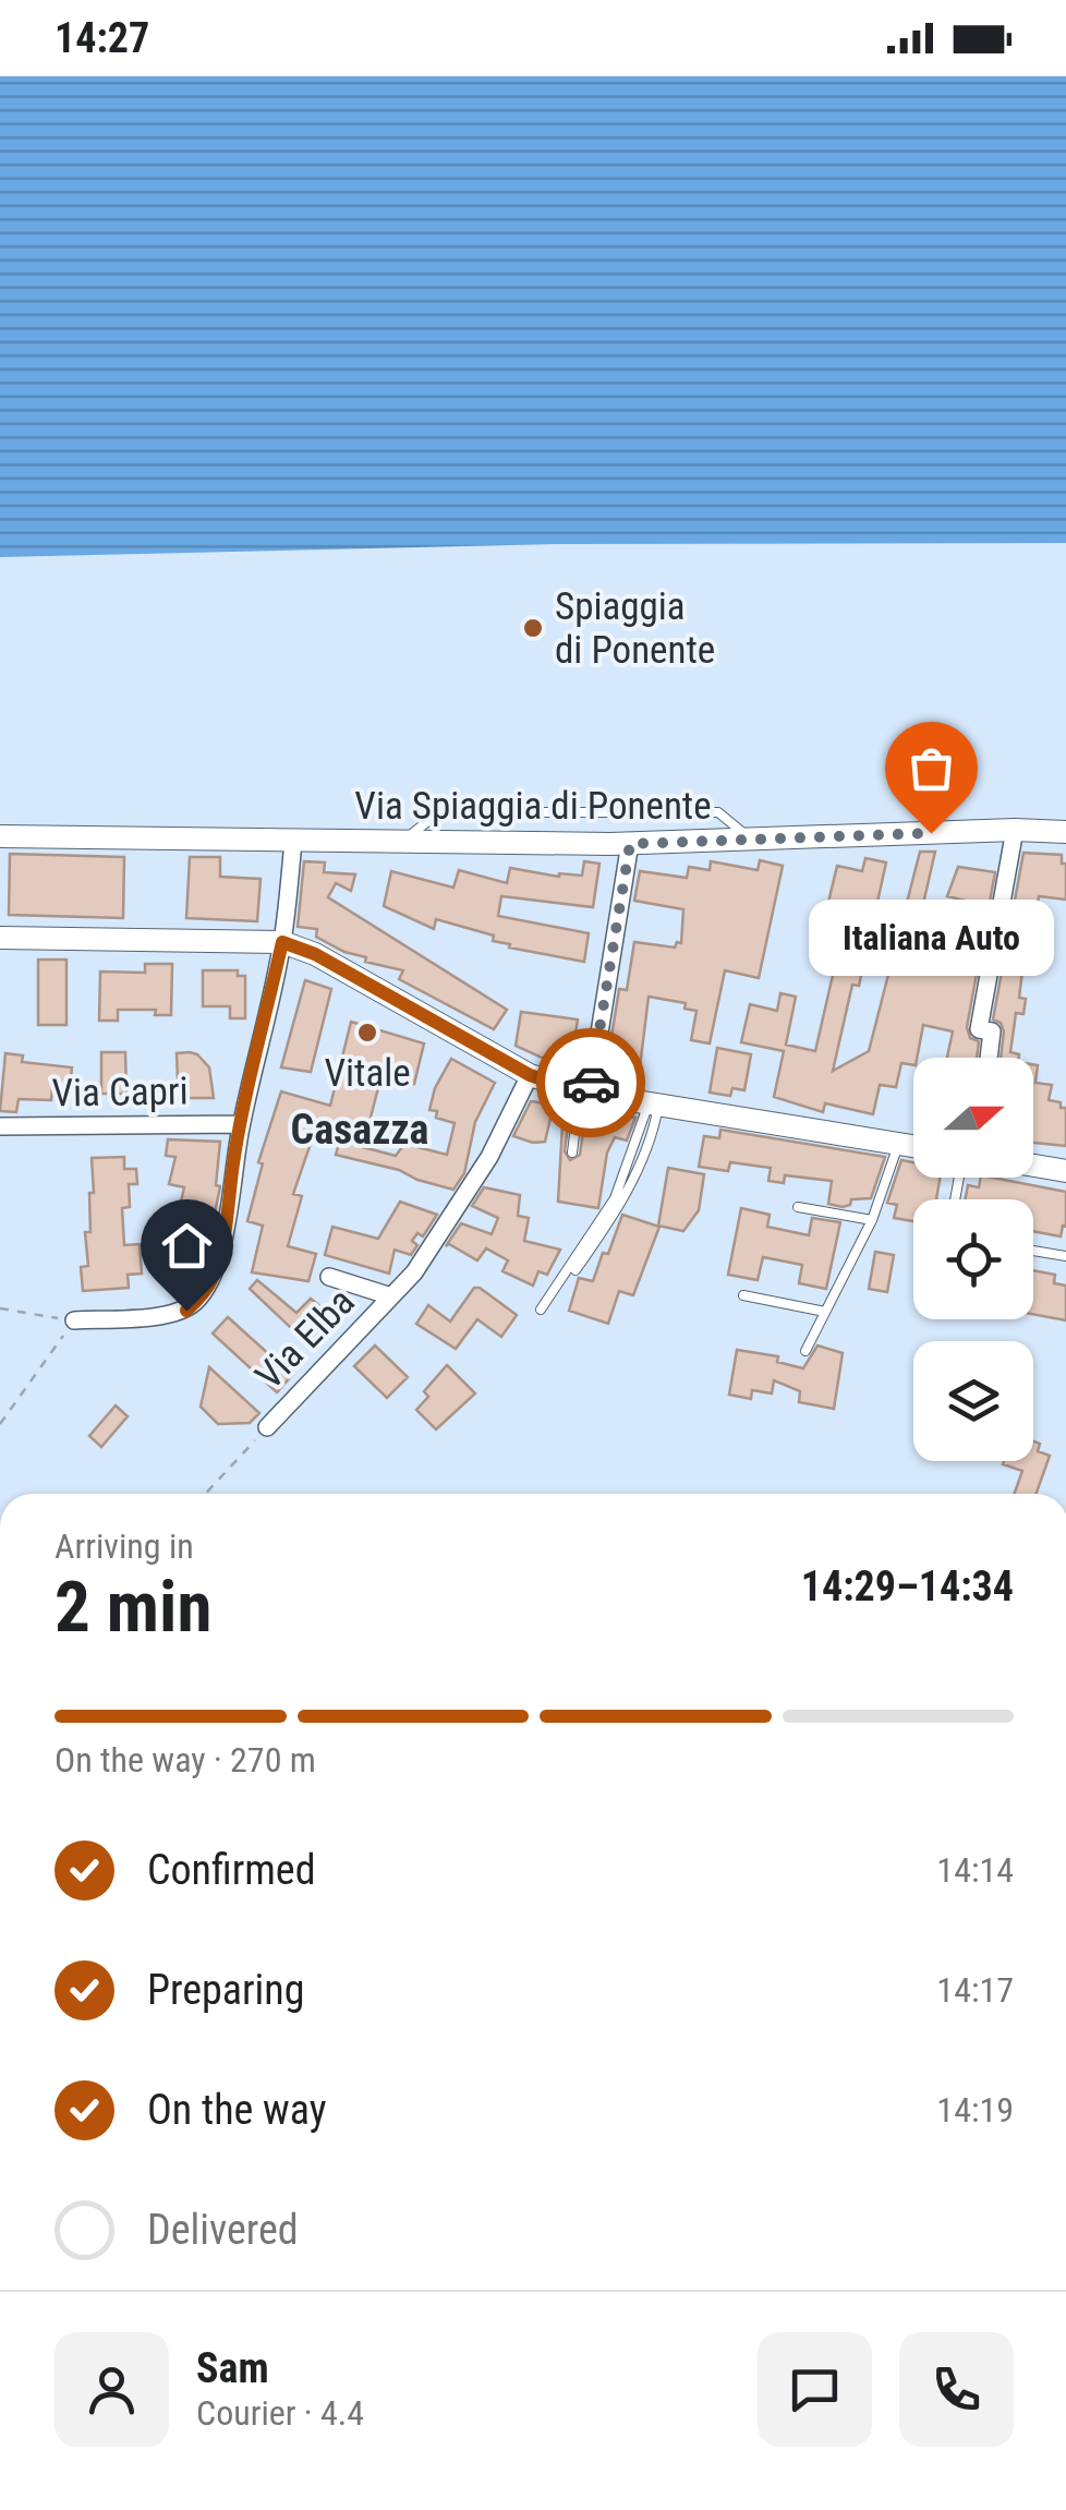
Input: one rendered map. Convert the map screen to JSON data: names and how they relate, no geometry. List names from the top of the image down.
{
  "streets": {
    "street": ["Via Spiaggia di Ponente", "Via Capri", "Via Elba"]
  },
  "crossings": [
    ["Via Spiaggia di Ponente", "Via Capri"]
  ],
  "districts": ["Casazza"],
  "places": ["Spiaggia di Ponente", "Italiana Auto", "Vitale"],
  "north": "right",
  "page": {
    "status": "14:27",
    "bubble": "Italiana Auto",
    "heading": ["2 min", "Arriving in", "14:29–14:34"],
    "panel": ["Sam", "Courier · 4.4"],
    "bar": "On the way · 270 m",
    "list": [
      ["Confirmed", "14:14"],
      ["Preparing", "14:17"],
      ["On the way", "14:19"],
      "Delivered"
    ]
  }
}
